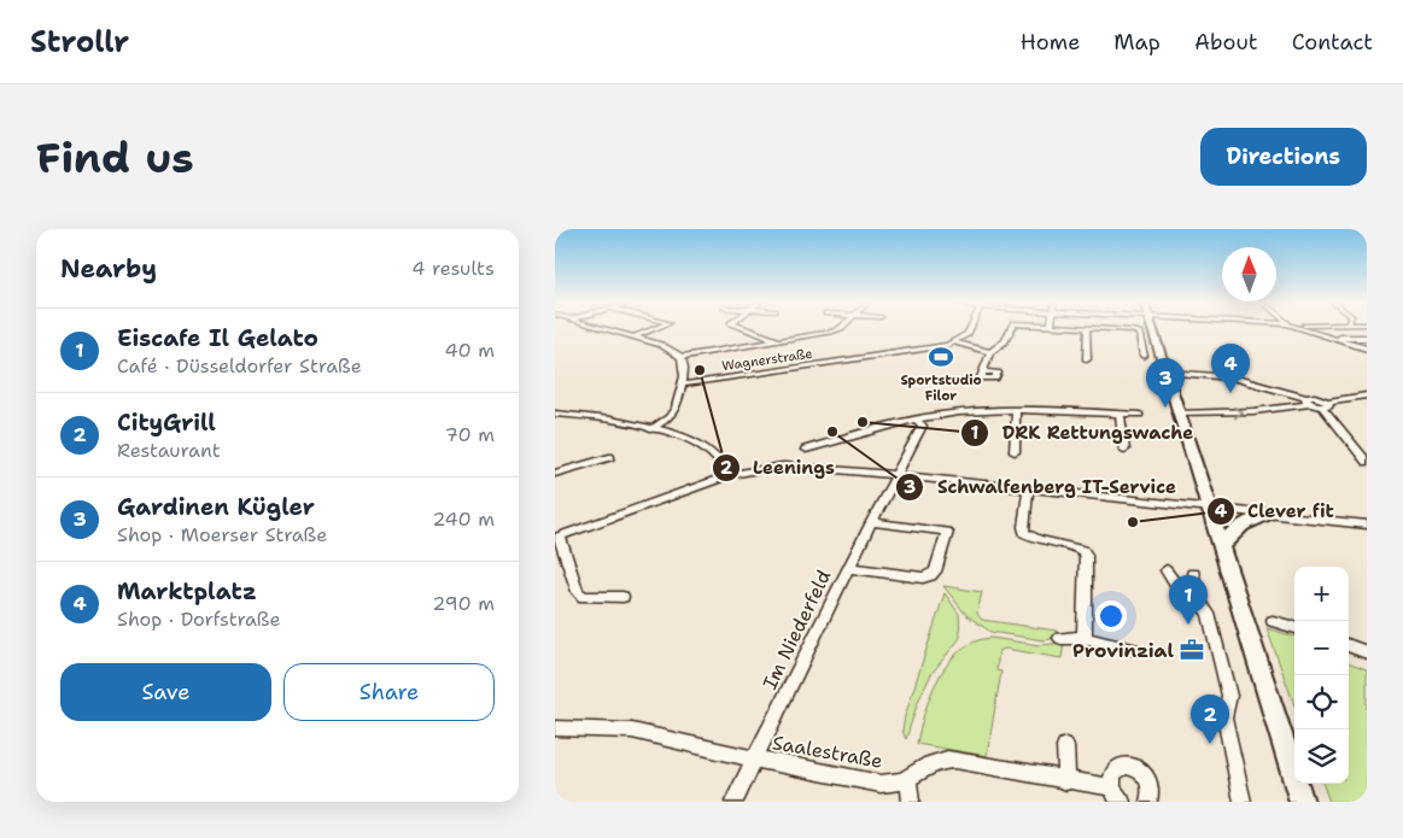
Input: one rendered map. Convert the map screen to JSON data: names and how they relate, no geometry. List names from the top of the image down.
{
  "streets": {
    "street": ["Wagnerstraße", "Im Niederfeld", "Saalestraße"]
  },
  "crossings": [
    ["Im Niederfeld", "Saalestraße"]
  ],
  "places": {
    "sports": ["Sportstudio Filor"],
    "other": [
      "Leenings",
      "DRK Rettungswache",
      "Schwalfenberg IT-Service",
      "Clever fit"
    ],
    "office": ["Provinzial"]
  },
  "north": "top",
  "page": {
    "header": "Strollr",
    "nav": [
      "Home",
      "Map",
      "About",
      "Contact"
    ],
    "buttons": [
      "Directions",
      ["Save", "Share"]
    ],
    "title": "Find us",
    "heading": ["Nearby", "4 results"],
    "list": [
      {
        "mark": "1",
        "name": "Eiscafe Il Gelato",
        "note": "Café · Düsseldorfer Straße",
        "value": "40 m"
      },
      {
        "mark": "2",
        "name": "CityGrill",
        "note": "Restaurant",
        "value": "70 m"
      },
      {
        "mark": "3",
        "name": "Gardinen Kügler",
        "note": "Shop · Moerser Straße",
        "value": "240 m"
      },
      {
        "mark": "4",
        "name": "Marktplatz",
        "note": "Shop · Dorfstraße",
        "value": "290 m"
      }
    ],
    "pins": [
      "4",
      "3",
      "1",
      "2"
    ],
    "map_buttons": ["+", "−"]
  }
}
